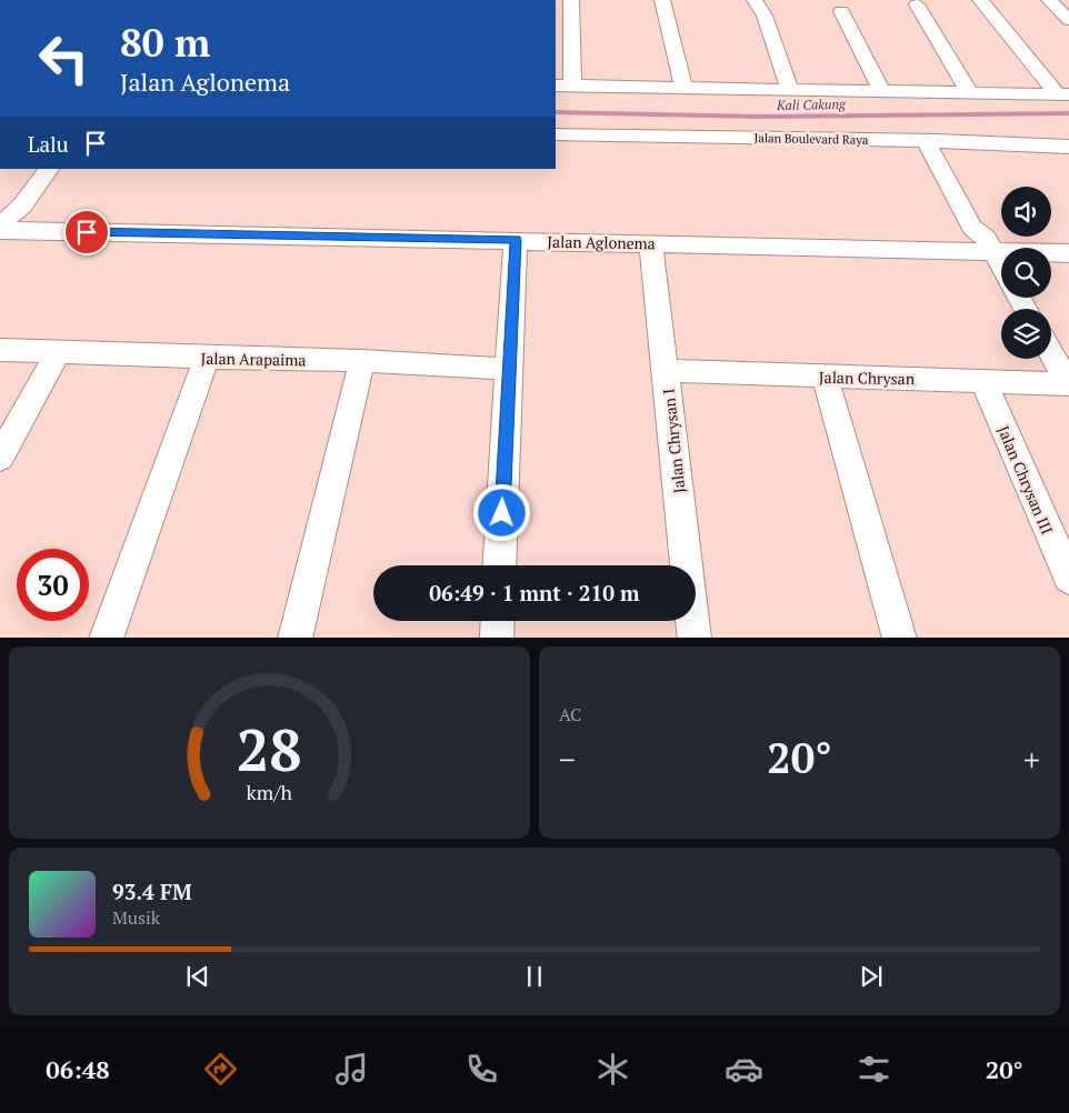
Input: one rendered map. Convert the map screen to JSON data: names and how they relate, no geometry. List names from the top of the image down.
{
  "streets": {
    "street": [
      "Jalan Boulevard Raya",
      "Jalan Aglonema",
      "Jalan Arapaima",
      "Jalan Chrysan",
      "Jalan Chrysan I",
      "Jalan Chrysan III"
    ]
  },
  "crossings": [
    ["Jalan Aglonema", "Jalan Chrysan I"],
    ["Jalan Chrysan", "Jalan Chrysan I"],
    ["Jalan Chrysan", "Jalan Chrysan III"]
  ],
  "water": ["Kali Cakung"],
  "page": {
    "turn": ["80 m", "Jalan Aglonema"],
    "then": "Lalu",
    "limit": "30",
    "trip": "06:49 · 1 mnt · 210 m",
    "tile": "AC",
    "heat": ["−", "20°", "+"],
    "song": ["93.4 FM", "Musik"],
    "tabs": ["06:48", "20°"],
    "gauge": ["28", "km/h"]
  }
}
